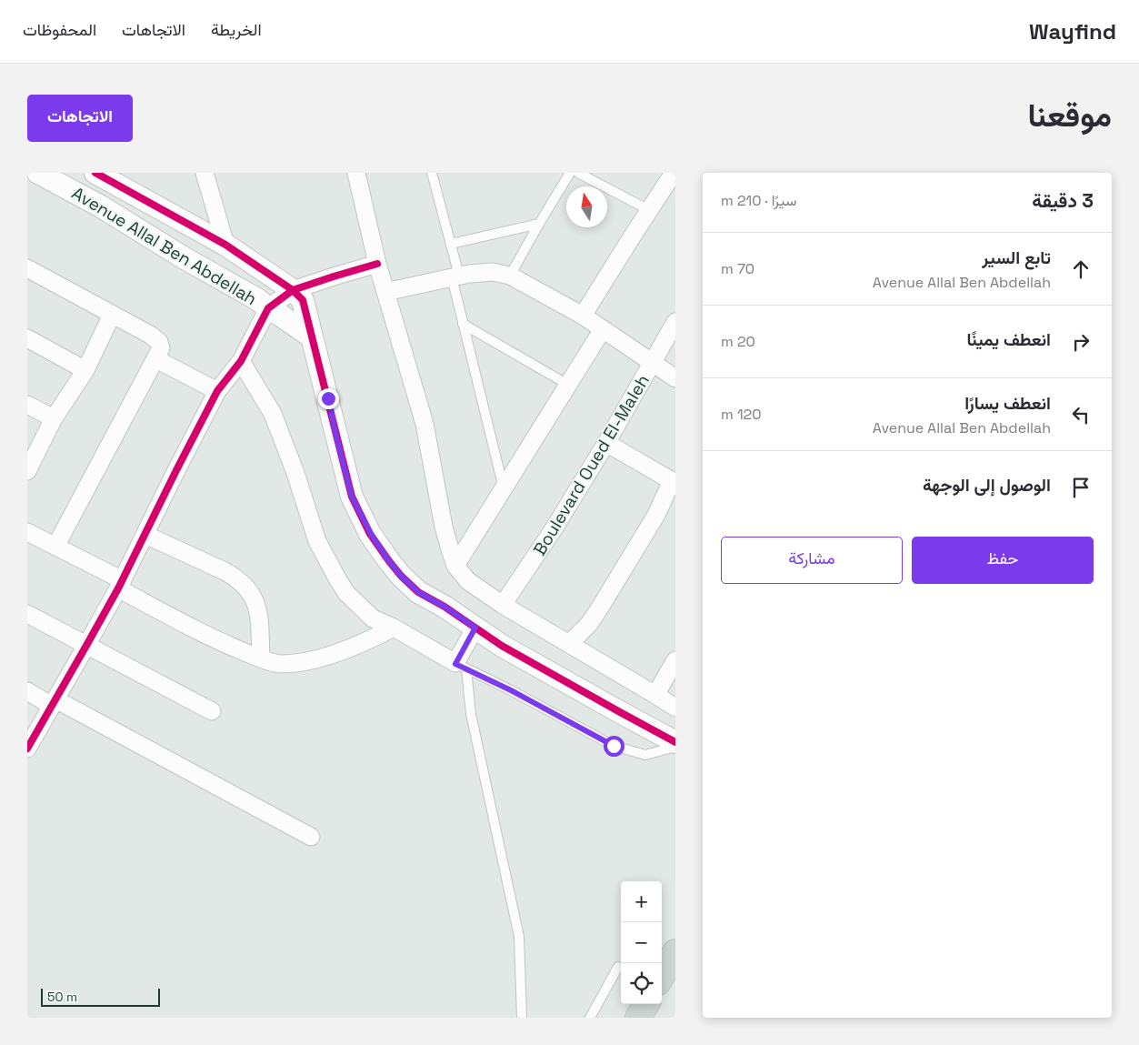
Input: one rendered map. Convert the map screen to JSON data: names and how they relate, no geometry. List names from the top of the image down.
{
  "streets": {
    "street": ["Avenue Allal Ben Abdellah", "Boulevard Oued El-Maleh"]
  },
  "scale_bar": "50 m",
  "north": "top",
  "page": {
    "header": "Wayfind",
    "nav": ["الخريطة", "الاتجاهات", "المحفوظات"],
    "title": "موقعنا",
    "buttons": [
      "الاتجاهات",
      ["حفظ", "مشاركة"]
    ],
    "heading": ["3 دقيقة", "سيرًا · 210 m"],
    "list": [
      ["تابع السير", "Avenue Allal Ben Abdellah", "70 m"],
      ["انعطف يمينًا", "20 m"],
      ["انعطف يسارًا", "Avenue Allal Ben Abdellah", "120 m"],
      "الوصول إلى الوجهة"
    ],
    "map_buttons": ["+", "−"],
    "scale": "50 m"
  }
}
